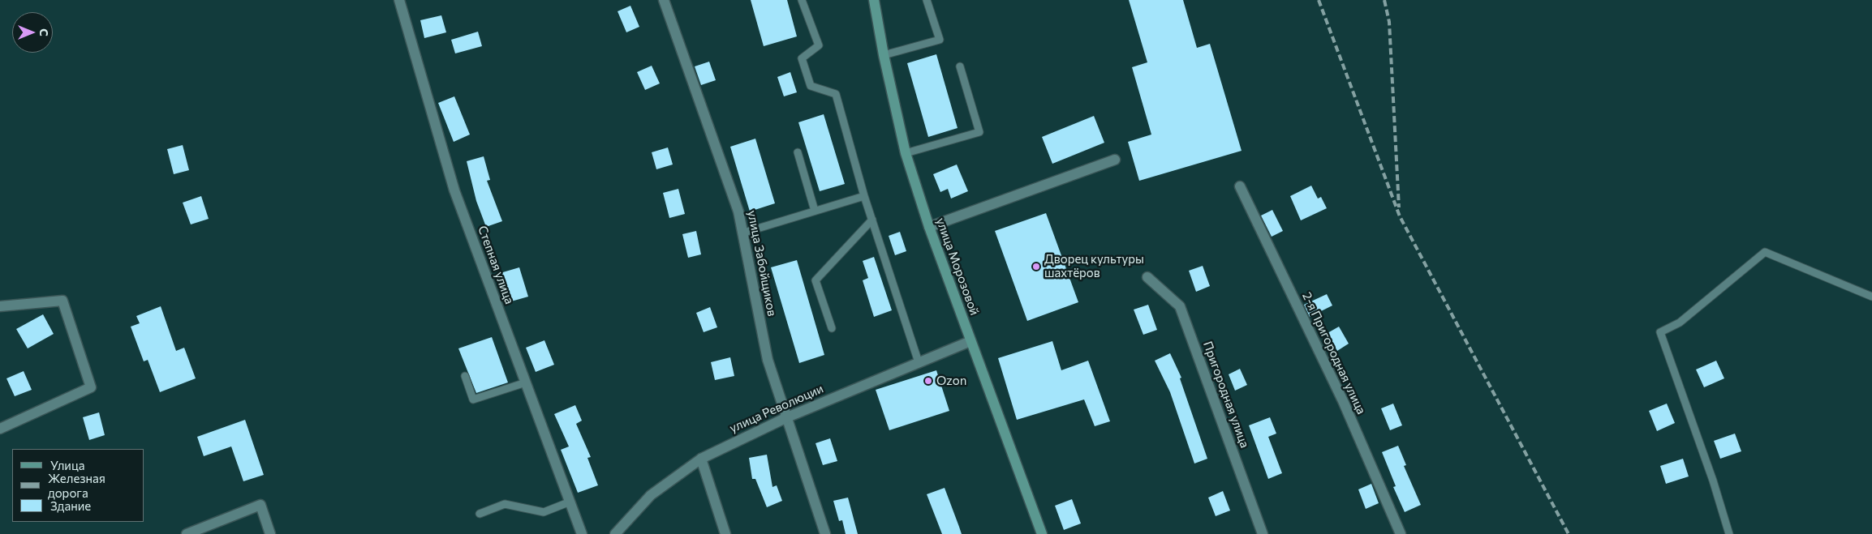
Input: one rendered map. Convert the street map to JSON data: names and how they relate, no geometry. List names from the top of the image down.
{
  "streets": {
    "main road": ["улица Морозовой"],
    "street": [
      "улица Забойщиков",
      "Степная улица",
      "2-я Пригородная улица",
      "Пригородная улица",
      "улица Революции"
    ]
  },
  "crossings": [
    ["улица Забойщиков", "улица Революции"],
    ["улица Морозовой", "улица Революции"]
  ],
  "places": ["Дворец культуры шахтёров", "Ozon"],
  "legend": ["Улица", "Железная дорога", "Здание"],
  "north": "right"
}
